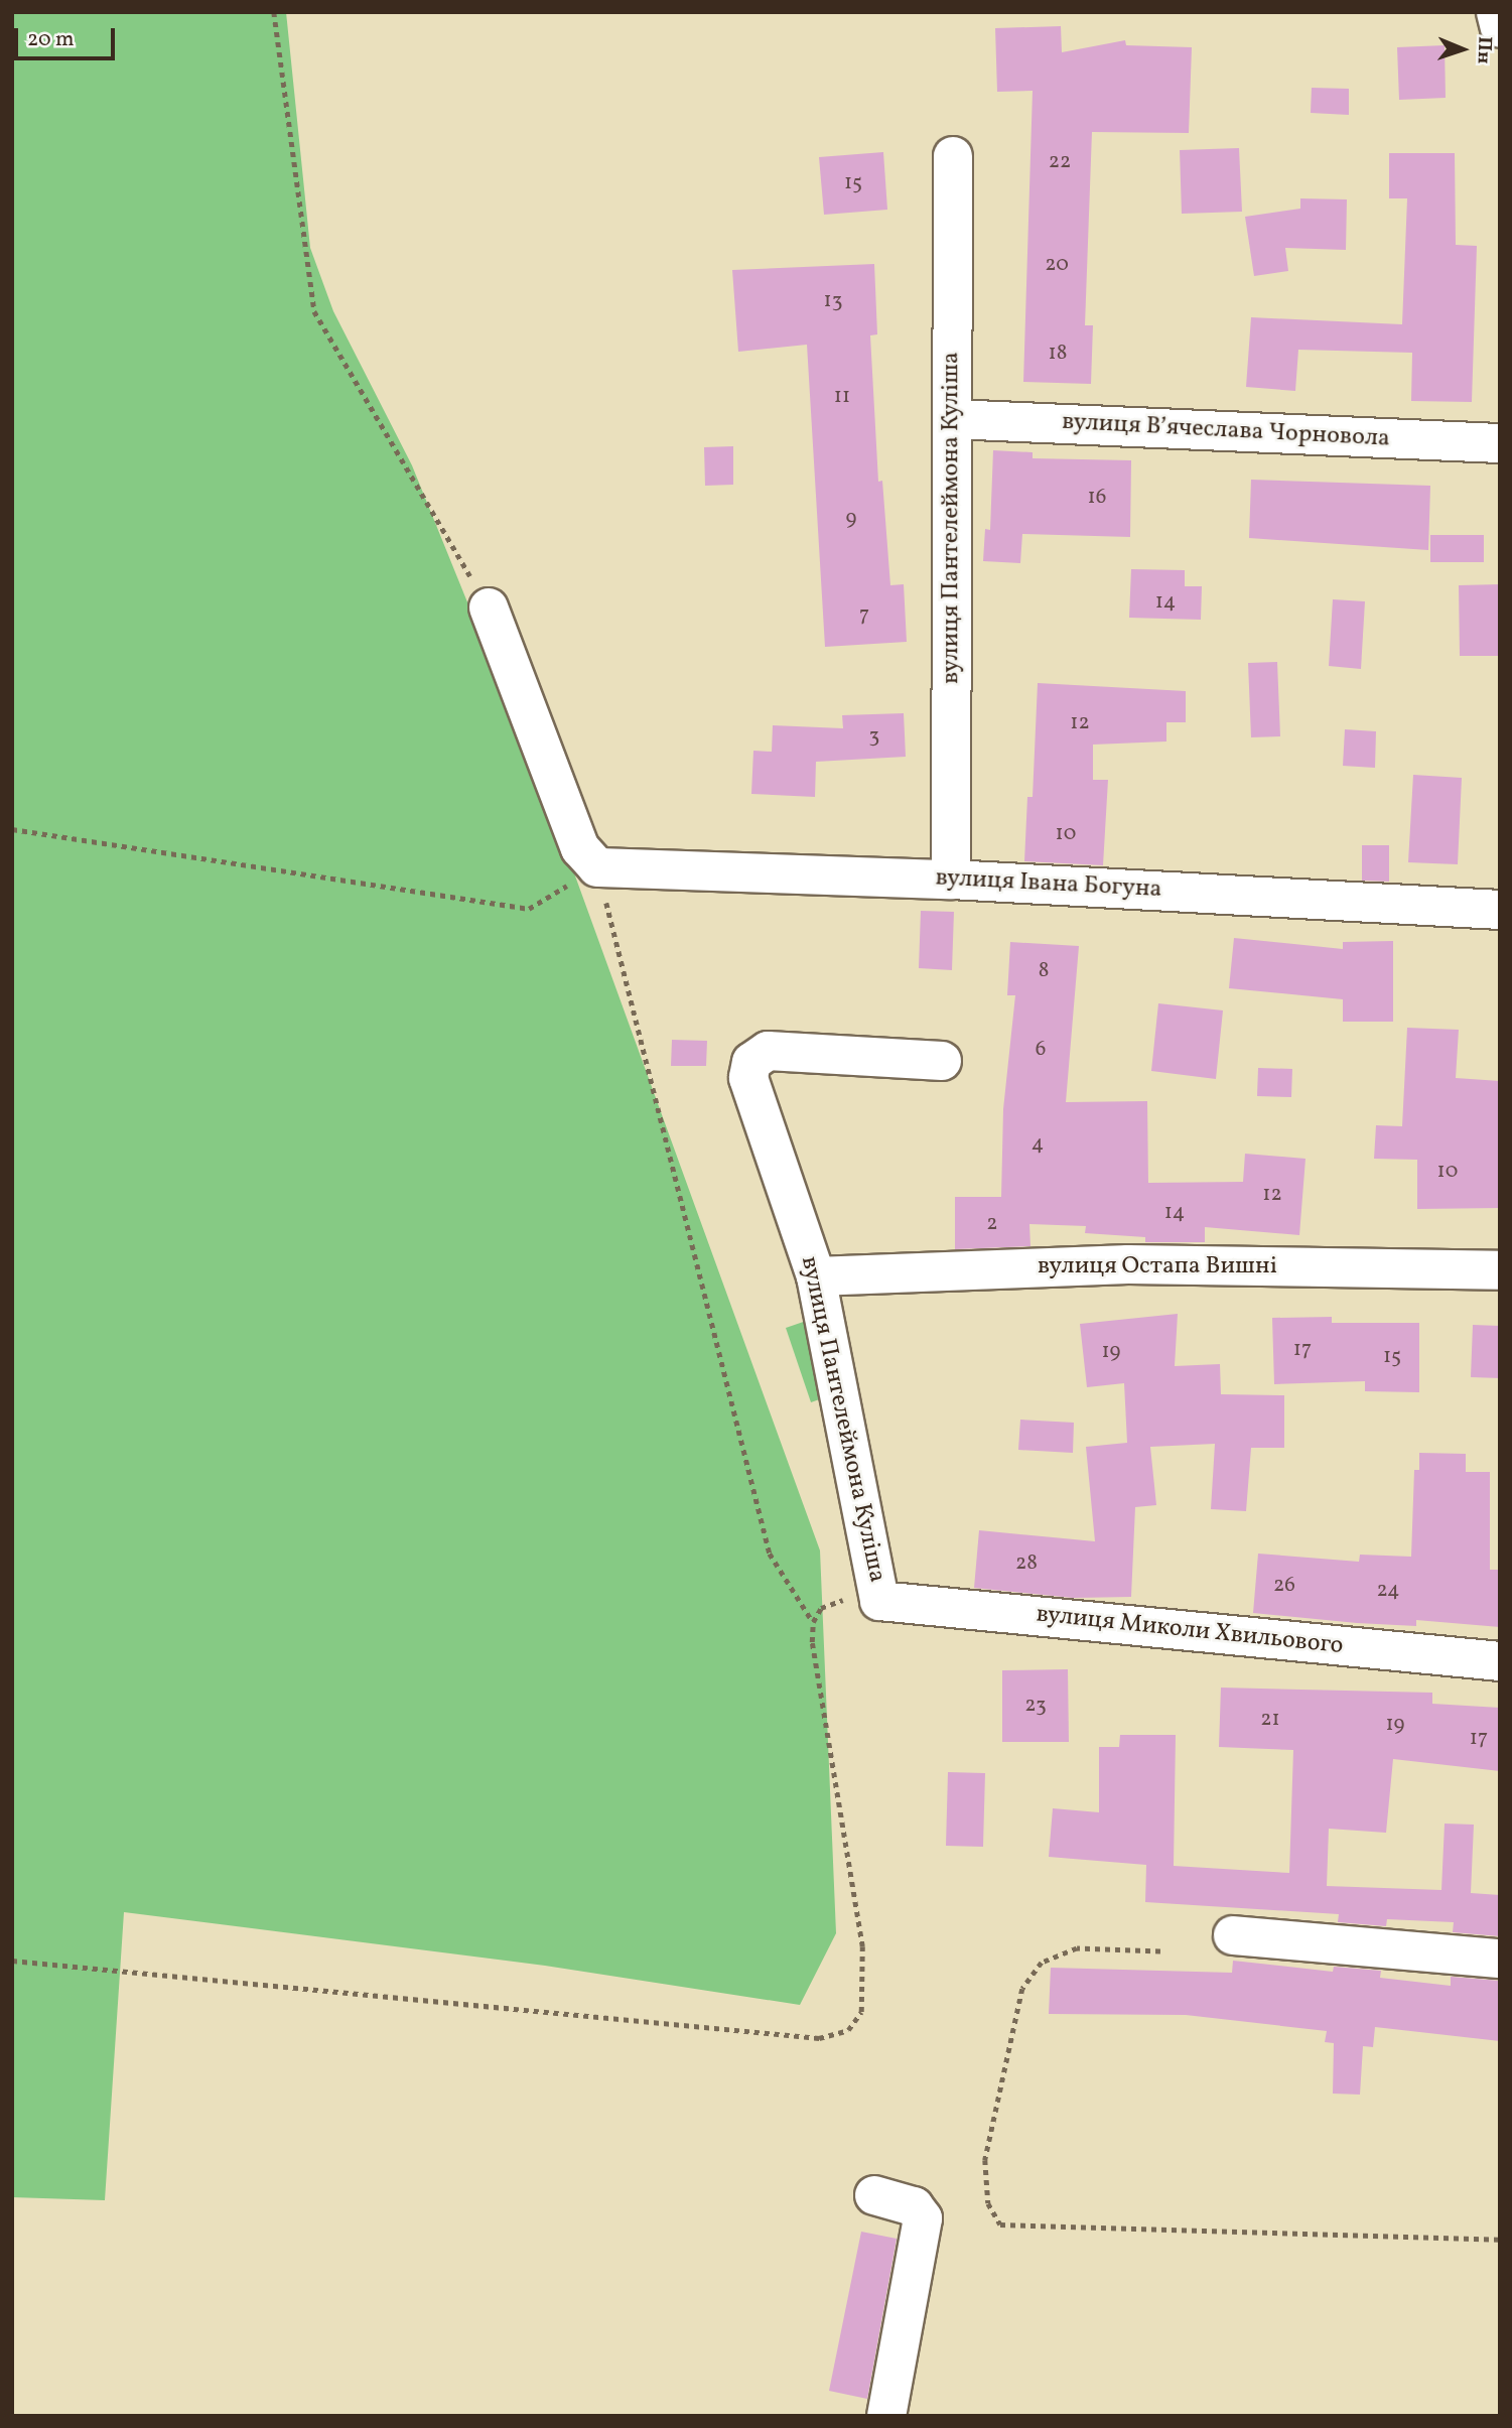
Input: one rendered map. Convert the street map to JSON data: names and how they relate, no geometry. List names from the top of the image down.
{
  "streets": {
    "street": [
      "вулиця Вʼячеслава Чорновола",
      "вулиця Пантелеймона Куліша",
      "вулиця Івана Богуна",
      "вулиця Остапа Вишні",
      "вулиця Миколи Хвильового"
    ]
  },
  "crossings": [
    ["вулиця Вʼячеслава Чорновола", "вулиця Пантелеймона Куліша"],
    ["вулиця Пантелеймона Куліша", "вулиця Івана Богуна"],
    ["вулиця Пантелеймона Куліша", "вулиця Остапа Вишні"],
    ["вулиця Пантелеймона Куліша", "вулиця Миколи Хвильового"]
  ],
  "house_numbers": [
    "22",
    "15",
    "20",
    "13",
    "18",
    "11",
    "16",
    "9",
    "14",
    "7",
    "12",
    "3",
    "10",
    "8",
    "6",
    "4",
    "10",
    "12",
    "14",
    "2",
    "17",
    "19",
    "15",
    "28",
    "26",
    "24",
    "23",
    "21",
    "19",
    "17"
  ],
  "scale_bar": "20 m",
  "north": "right"
}
